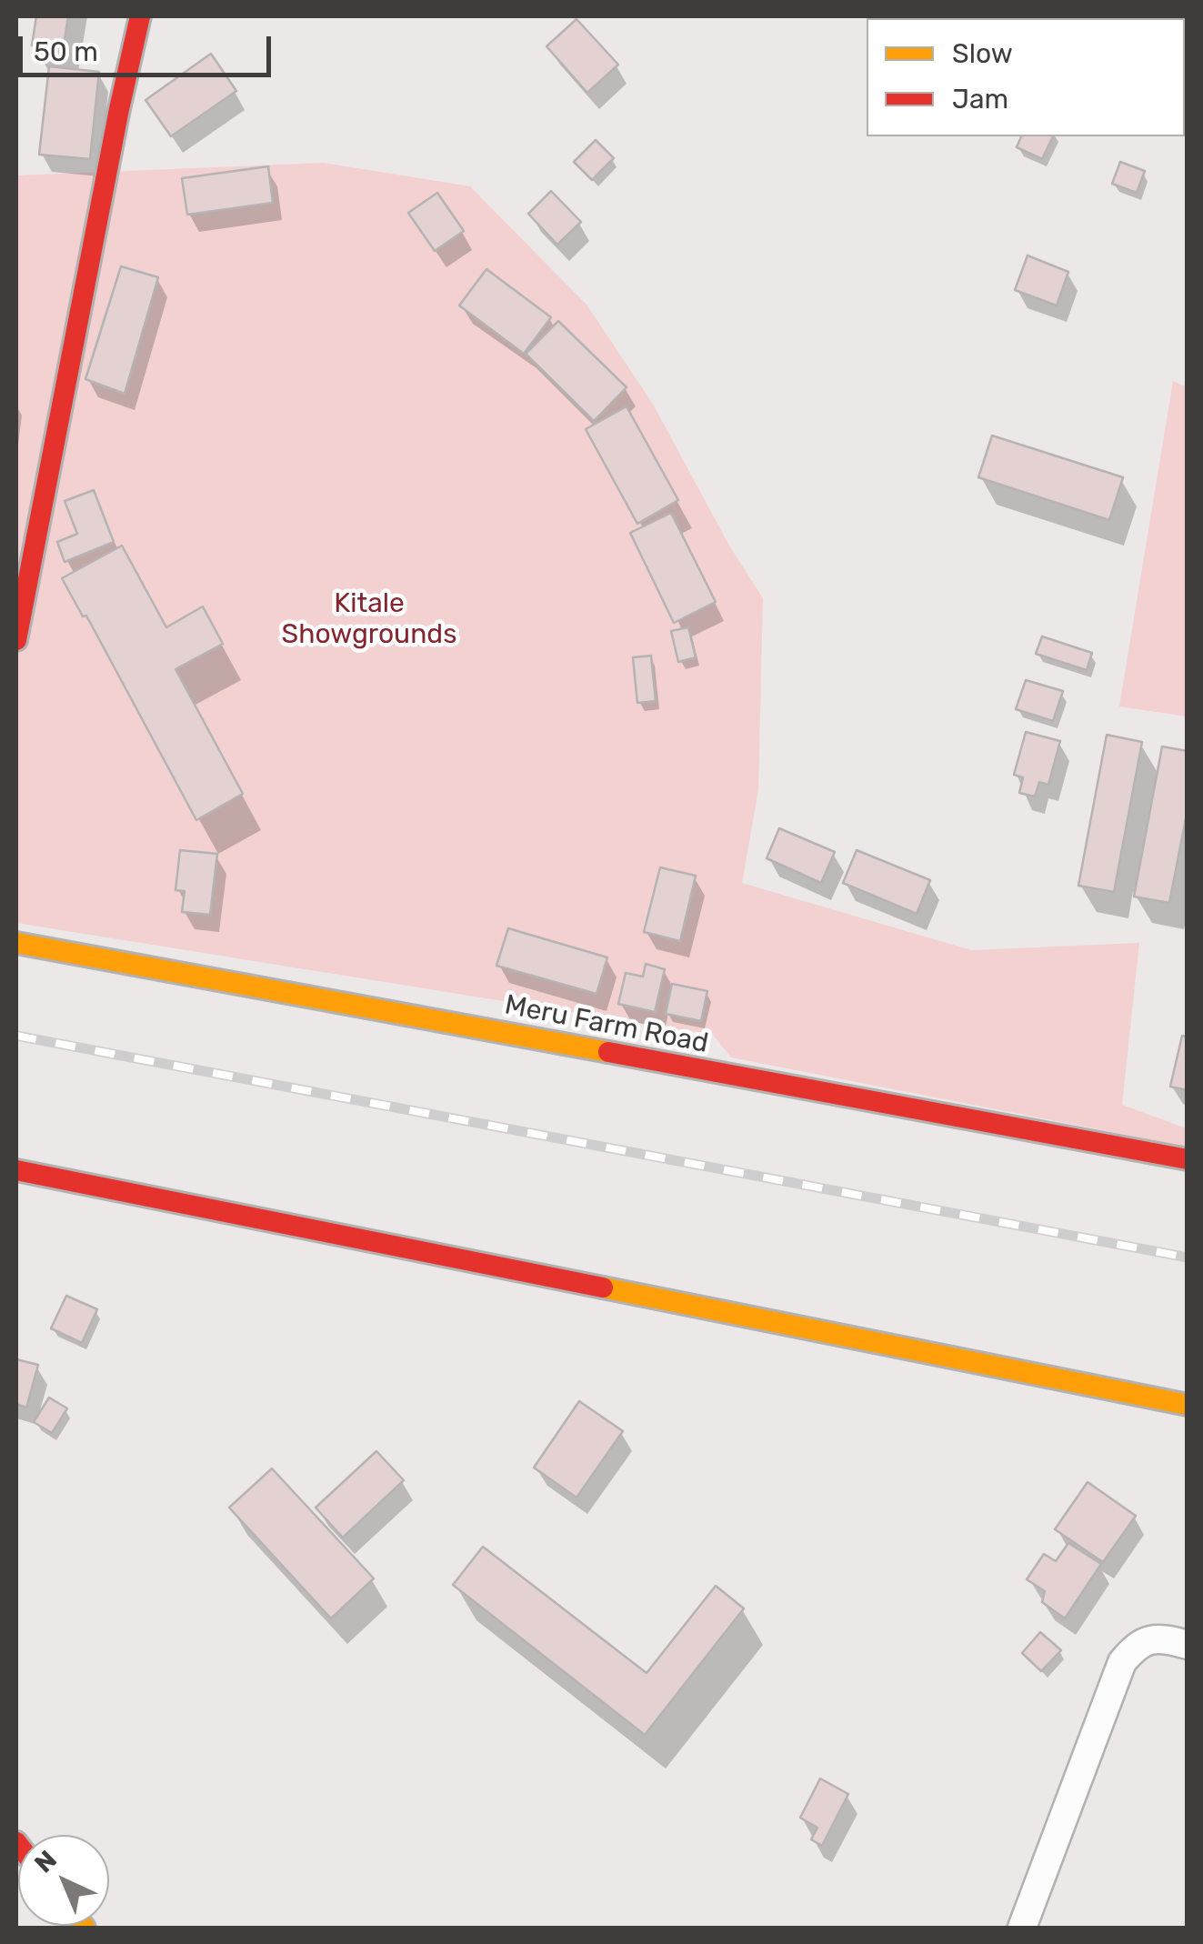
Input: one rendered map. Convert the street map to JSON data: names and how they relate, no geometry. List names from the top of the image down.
{
  "streets": {
    "main road": ["Meru Farm Road"]
  },
  "parks": ["Kitale Showgrounds"],
  "legend": ["Slow", "Jam"],
  "scale_bar": "50 m",
  "north": "top left"
}
